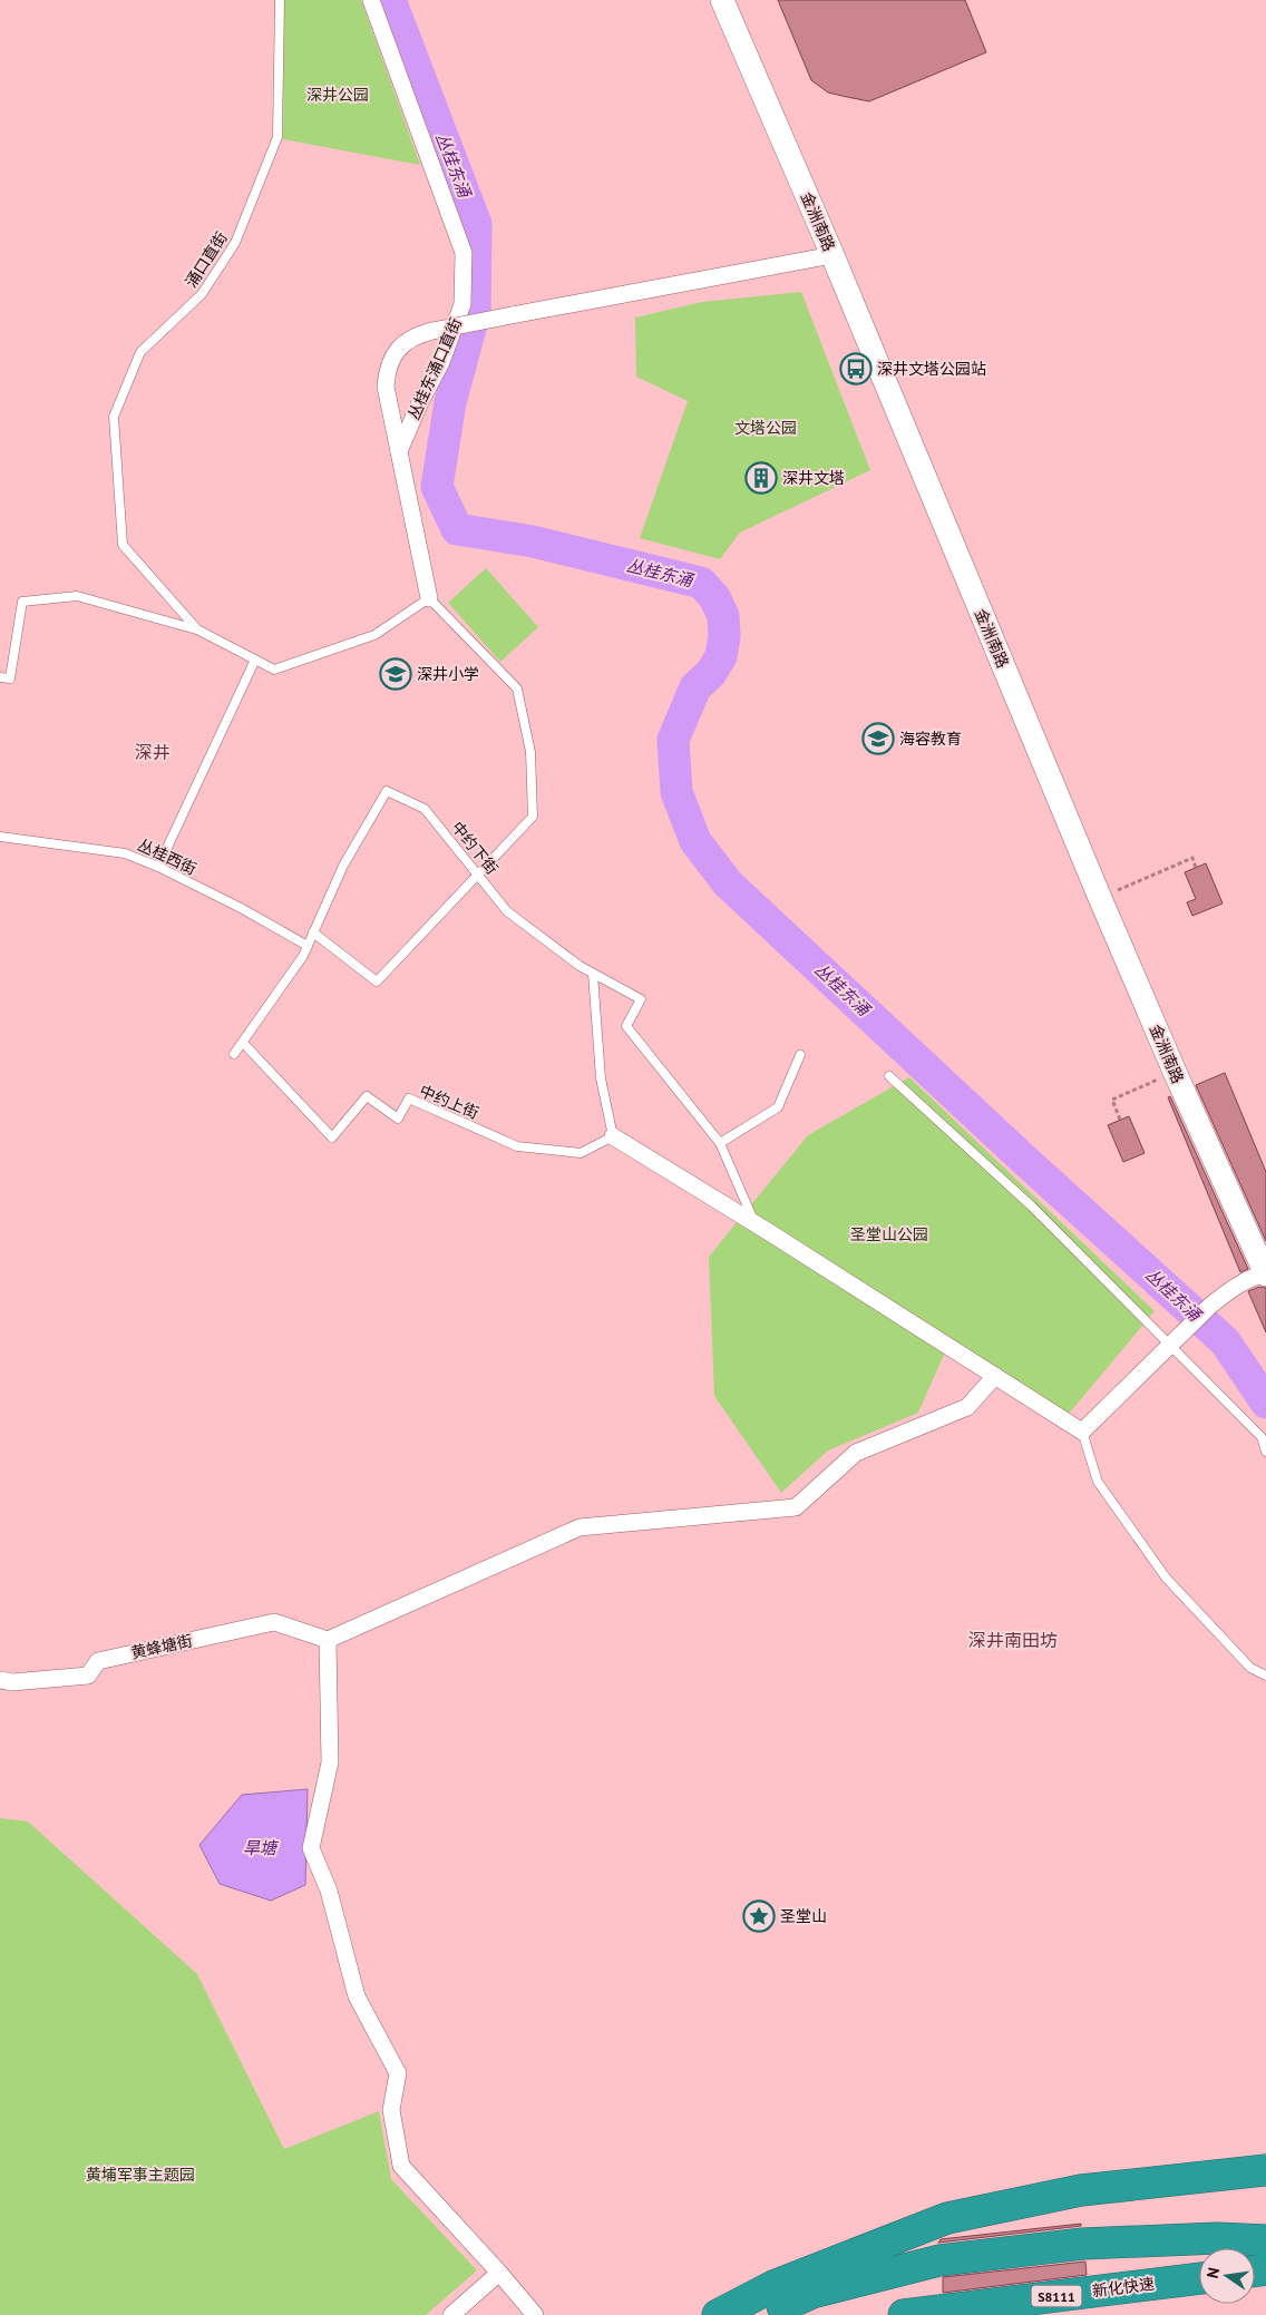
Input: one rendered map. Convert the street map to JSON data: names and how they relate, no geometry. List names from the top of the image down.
{
  "streets": {
    "highway": ["新化快速", "S8111"],
    "main road": ["金洲南路"],
    "street": ["丛桂东涌口直街", "黄蜂塘街"],
    "lane": [
      "涌口直街",
      "中约下街",
      "丛桂西街",
      "中约上街"
    ]
  },
  "crossings": [
    ["中约下街", "丛桂西街"],
    ["中约下街", "中约上街"]
  ],
  "districts": ["深井", "深井南田坊"],
  "water": ["丛桂东涌", "旱塘"],
  "parks": [
    "深井公园",
    "文塔公园",
    "圣堂山公园",
    "黄埔军事主题园"
  ],
  "places": {
    "bus stop": ["深井文塔公园站"],
    "building": ["深井文塔"],
    "school or university": ["深井小学", "海容教育"],
    "place": ["圣堂山"]
  },
  "north": "left"
}
